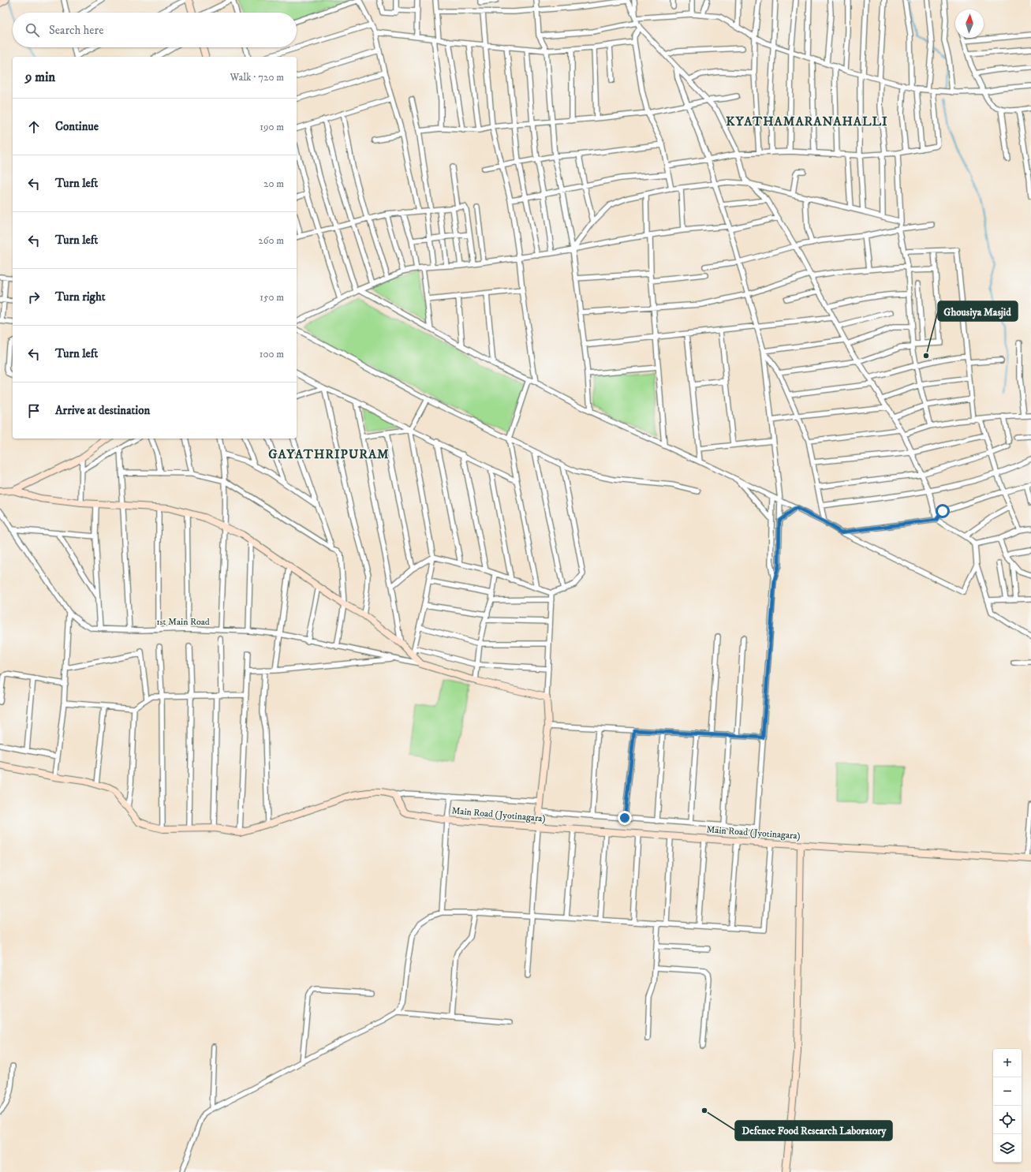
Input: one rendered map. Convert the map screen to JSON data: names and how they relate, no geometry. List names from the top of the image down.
{
  "streets": {
    "street": ["1st Main Road", "Main Road (Jyotinagara)"]
  },
  "districts": ["KYATHAMARANAHALLI", "GAYATHRIPURAM"],
  "places": ["Ghousiya Masjid", "Defence Food Research Laboratory"],
  "north": "top",
  "page": {
    "search": "Search here",
    "heading": ["9 min", "Walk · 720 m"],
    "list": [
      ["Continue", "190 m"],
      ["Turn left", "20 m"],
      ["Turn left", "260 m"],
      ["Turn right", "150 m"],
      ["Turn left", "100 m"],
      "Arrive at destination"
    ],
    "map_buttons": ["+", "−"]
  }
}
